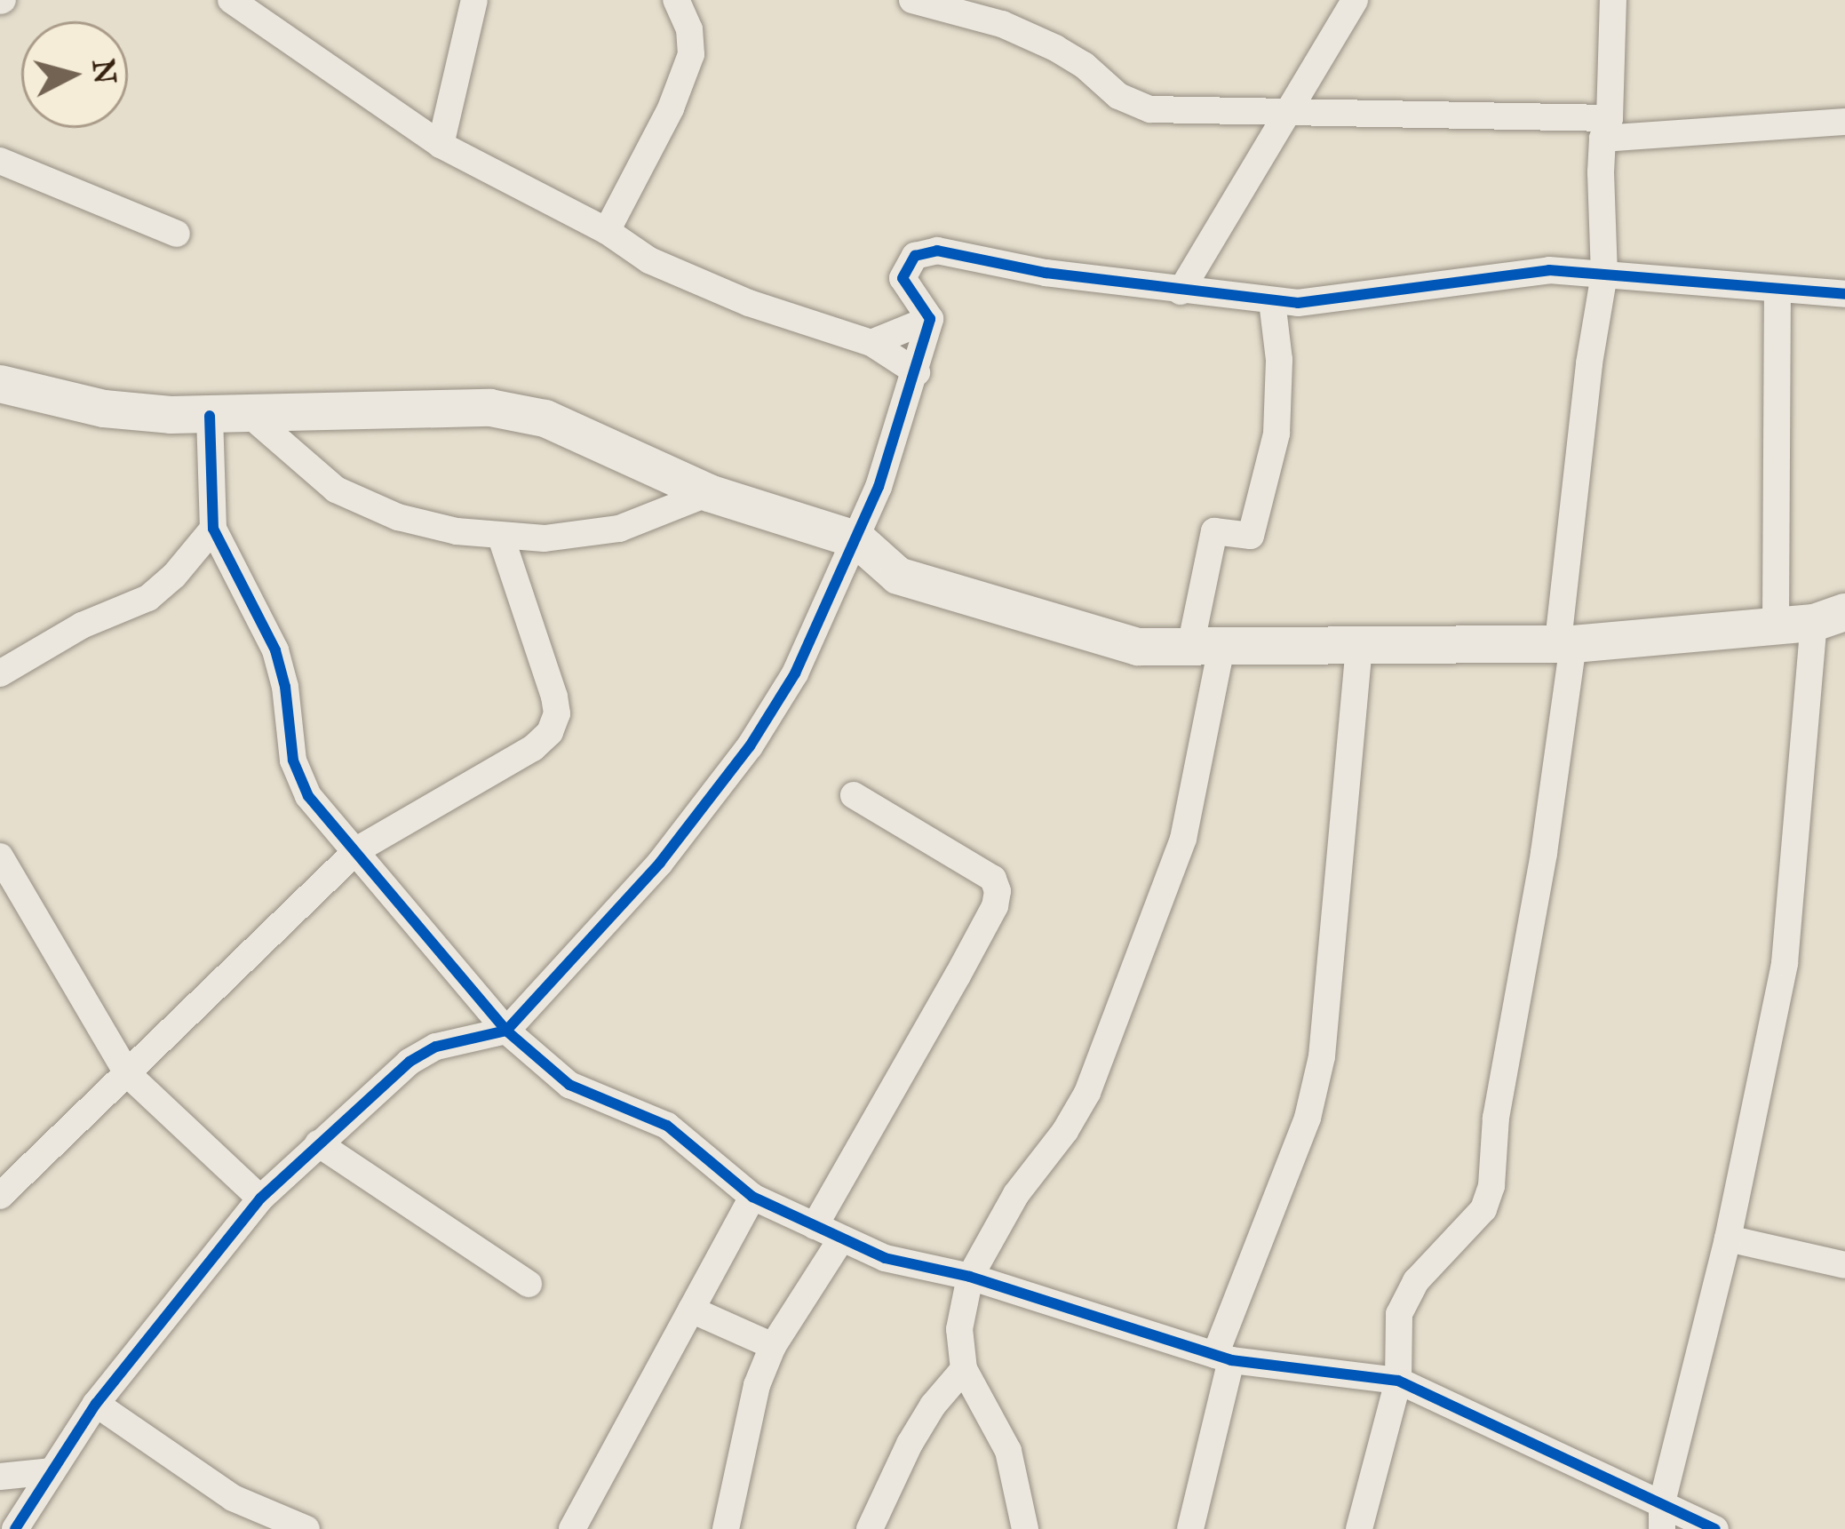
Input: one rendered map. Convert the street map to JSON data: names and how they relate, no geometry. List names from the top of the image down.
{
  "north": "right"
}
